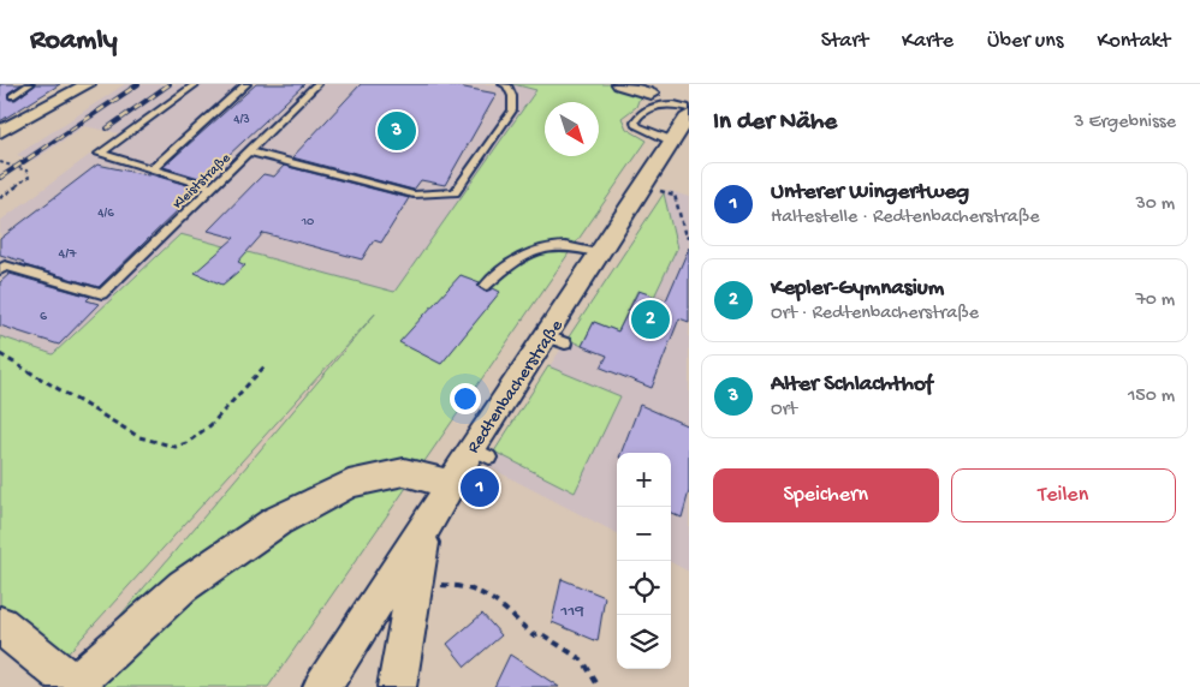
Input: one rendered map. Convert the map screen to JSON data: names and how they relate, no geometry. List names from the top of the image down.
{
  "streets": {
    "street": ["Redtenbacherstraße"],
    "lane": ["Kleiststraße"]
  },
  "house_numbers": [
    "4/3",
    "4/6",
    "10",
    "4/7",
    "6",
    "119"
  ],
  "north": "bottom right",
  "page": {
    "header": "Roamly",
    "nav": [
      "Start",
      "Karte",
      "Über uns",
      "Kontakt"
    ],
    "heading": ["In der Nähe", "3 Ergebnisse"],
    "pins": ["3", "2", "1"],
    "list": [
      {
        "mark": "1",
        "name": "Unterer Wingertweg",
        "note": "Haltestelle · Redtenbacherstraße",
        "value": "30 m"
      },
      {
        "mark": "2",
        "name": "Kepler-Gymnasium",
        "note": "Ort · Redtenbacherstraße",
        "value": "70 m"
      },
      {
        "mark": "3",
        "name": "Alter Schlachthof",
        "note": "Ort",
        "value": "150 m"
      }
    ],
    "buttons": ["Speichern", "Teilen"],
    "map_buttons": ["+", "−"]
  }
}
